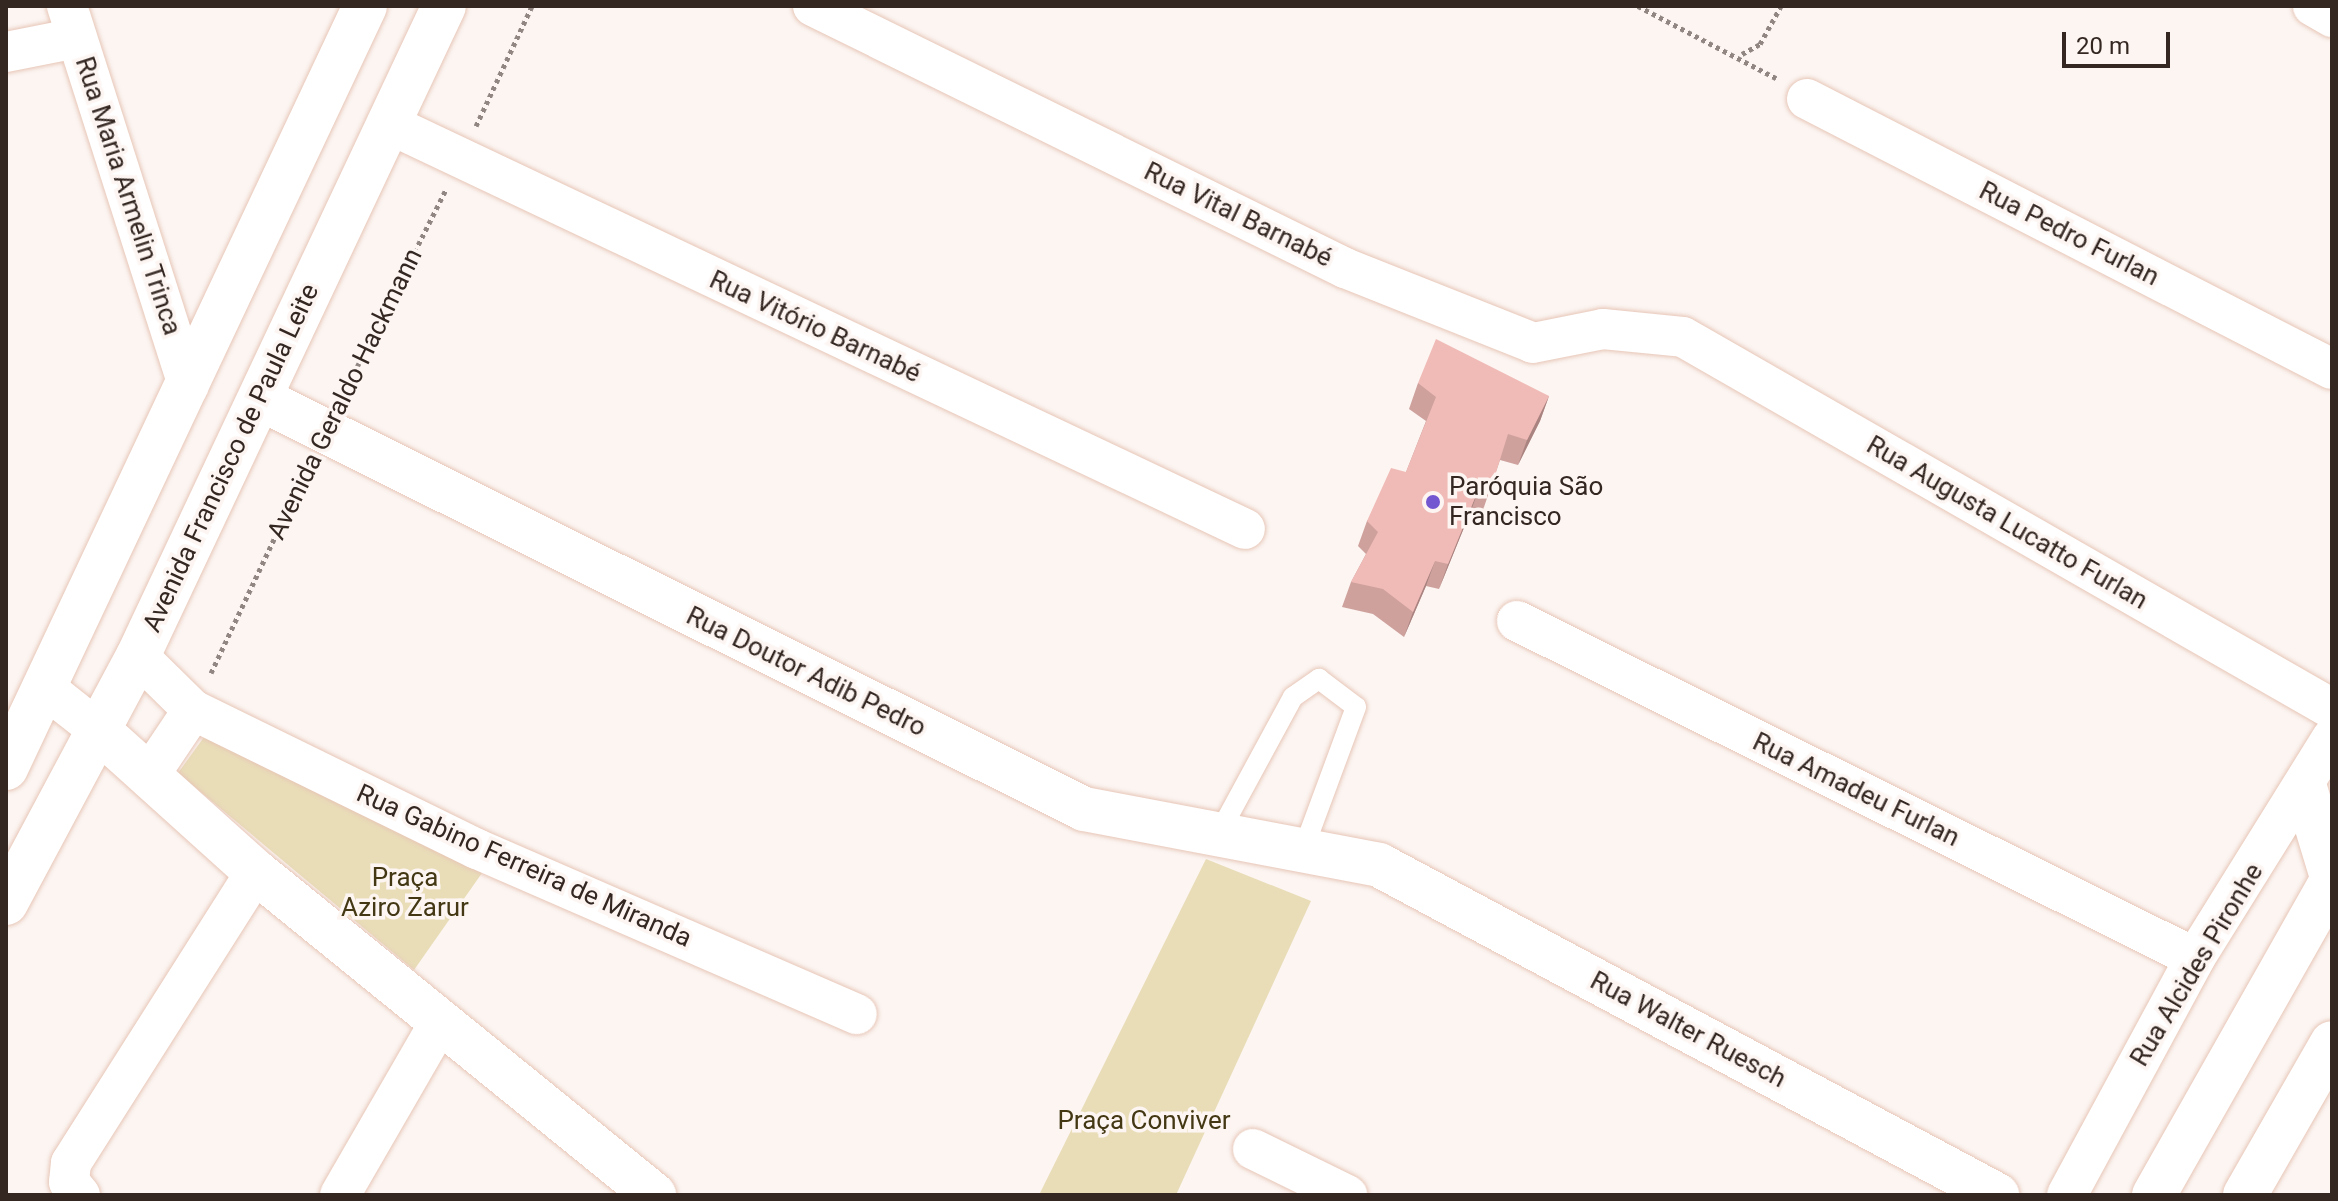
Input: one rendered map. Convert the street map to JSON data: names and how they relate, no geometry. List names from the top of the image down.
{
  "streets": {
    "main road": ["Avenida Francisco de Paula Leite", "Rua Doutor Adib Pedro", "Rua Walter Ruesch"],
    "street": [
      "Rua Maria Armelin Trinca",
      "Rua Vital Barnabé",
      "Rua Pedro Furlan",
      "Rua Vitório Barnabé",
      "Rua Augusta Lucatto Furlan",
      "Rua Amadeu Furlan",
      "Rua Gabino Ferreira de Miranda",
      "Rua Alcides Pironhe"
    ],
    "path": ["Avenida Geraldo Hackmann"]
  },
  "crossings": [
    ["Rua Vital Barnabé", "Rua Augusta Lucatto Furlan"],
    ["Rua Vitório Barnabé", "Avenida Geraldo Hackmann"],
    ["Rua Vitório Barnabé", "Avenida Francisco de Paula Leite"],
    ["Avenida Geraldo Hackmann", "Rua Doutor Adib Pedro"],
    ["Avenida Geraldo Hackmann", "Rua Gabino Ferreira de Miranda"],
    ["Avenida Francisco de Paula Leite", "Rua Doutor Adib Pedro"],
    ["Avenida Francisco de Paula Leite", "Rua Gabino Ferreira de Miranda"],
    ["Rua Doutor Adib Pedro", "Rua Walter Ruesch"],
    ["Rua Amadeu Furlan", "Rua Alcides Pironhe"]
  ],
  "parks": ["Praça Aziro Zarur", "Praça Conviver"],
  "places": ["Paróquia São Francisco"],
  "scale_bar": "20 m"
}
